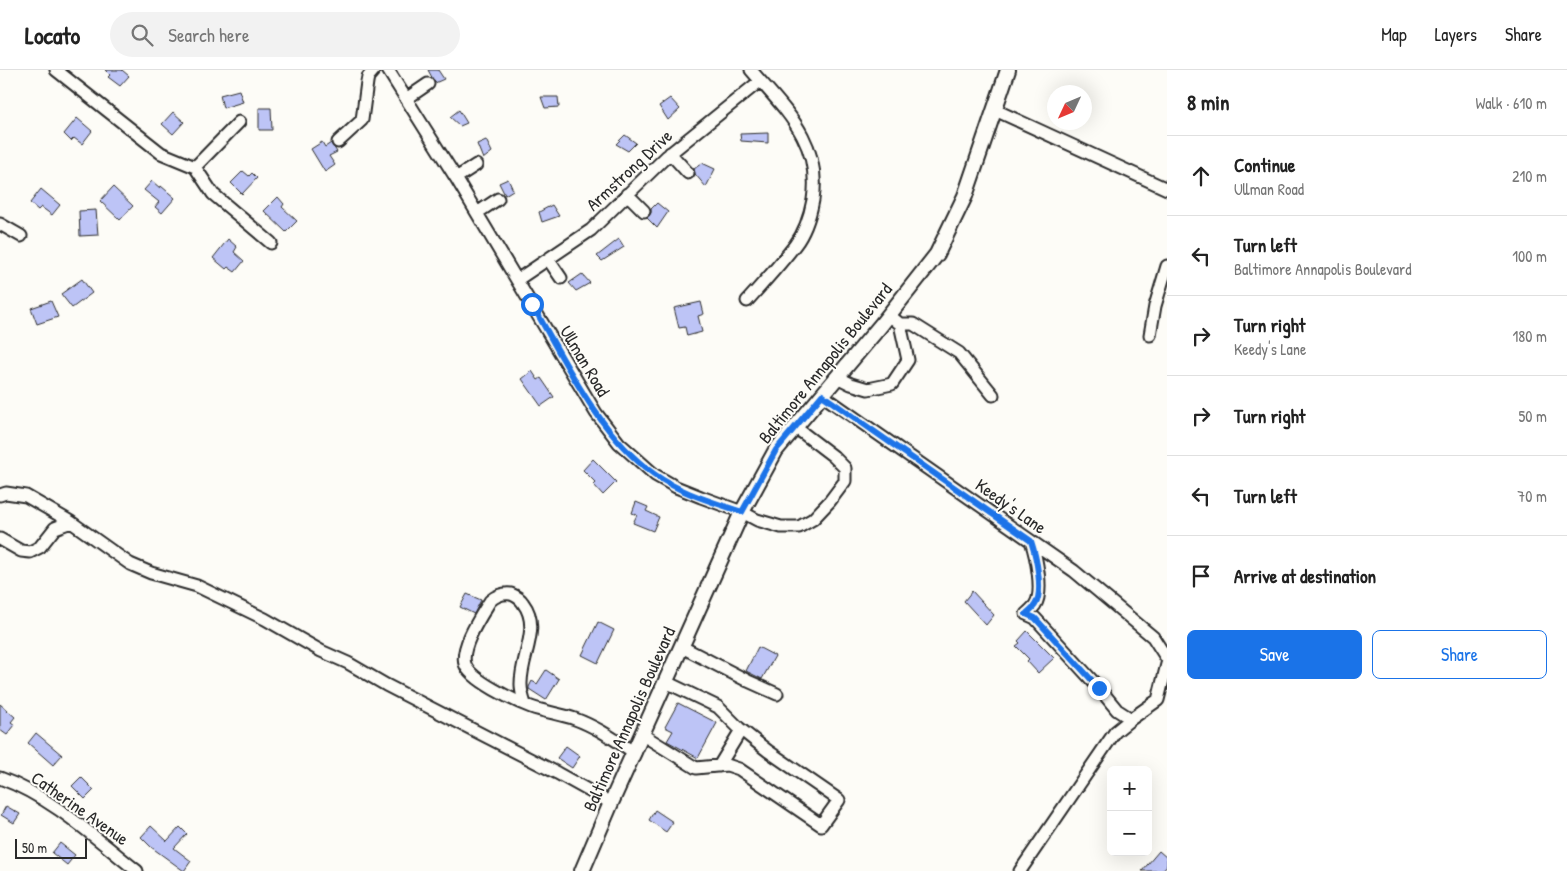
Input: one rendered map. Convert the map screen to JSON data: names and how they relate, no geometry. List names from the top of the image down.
{
  "streets": {
    "main road": ["Baltimore Annapolis Boulevard"],
    "street": [
      "Armstrong Drive",
      "Ullman Road",
      "Keedy's Lane",
      "Catherine Avenue"
    ]
  },
  "crossings": [
    ["Armstrong Drive", "Ullman Road"],
    ["Ullman Road", "Baltimore Annapolis Boulevard"],
    ["Baltimore Annapolis Boulevard", "Keedy's Lane"]
  ],
  "scale_bar": "50 m",
  "north": "bottom left",
  "page": {
    "header": "Locato",
    "search": "Search here",
    "nav": ["Map", "Layers", "Share"],
    "heading": ["8 min", "Walk · 610 m"],
    "list": [
      ["Continue", "Ullman Road", "210 m"],
      ["Turn left", "Baltimore Annapolis Boulevard", "100 m"],
      ["Turn right", "Keedy's Lane", "180 m"],
      ["Turn right", "50 m"],
      ["Turn left", "70 m"],
      "Arrive at destination"
    ],
    "buttons": ["Save", "Share"],
    "map_buttons": ["+", "−"],
    "scale": "50 m"
  }
}
